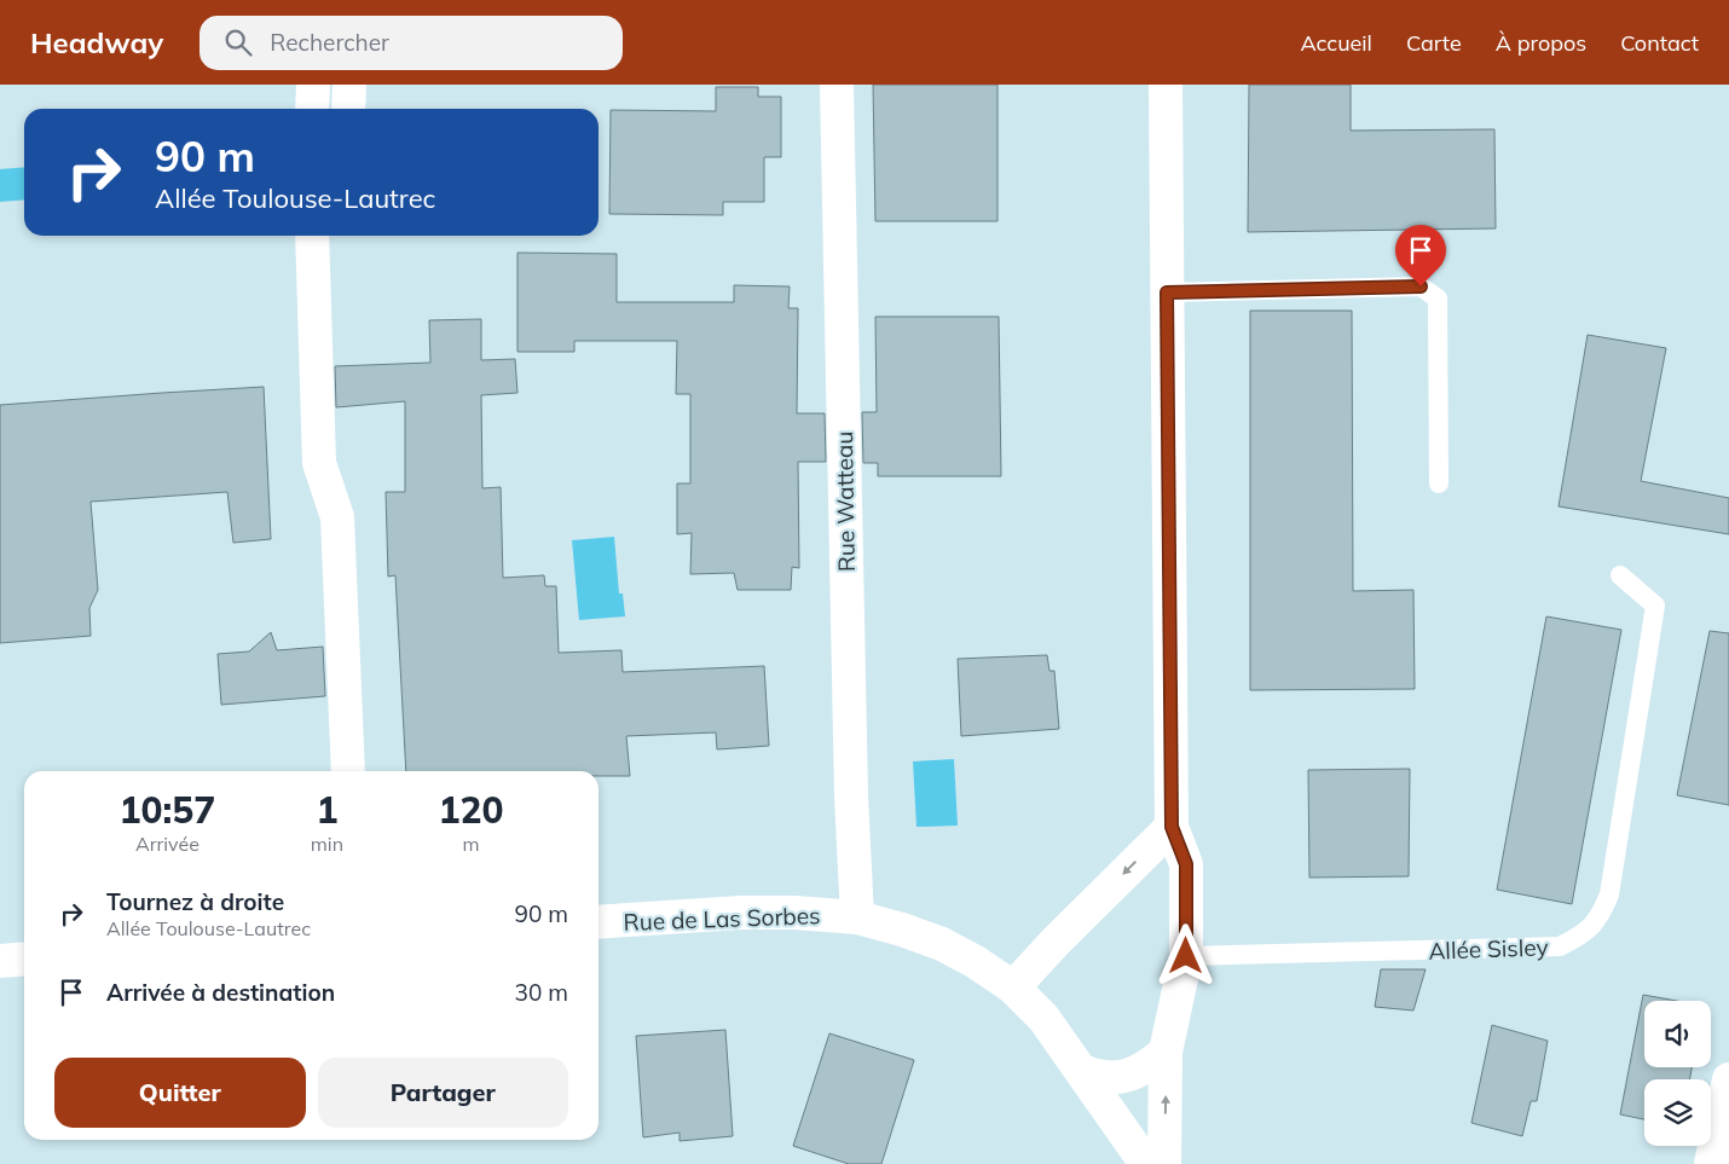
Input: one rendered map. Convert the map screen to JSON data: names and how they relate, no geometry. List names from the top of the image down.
{
  "streets": {
    "street": ["Rue Watteau", "Rue de Las Sorbes"],
    "lane": ["Allée Sisley"]
  },
  "crossings": [
    ["Rue Watteau", "Rue de Las Sorbes"]
  ],
  "page": {
    "header": "Headway",
    "search": "Rechercher",
    "nav": [
      "Accueil",
      "Carte",
      "À propos",
      "Contact"
    ],
    "turn": ["90 m", "Allée Toulouse-Lautrec"],
    "eta": [
      "10:57",
      "Arrivée",
      "1",
      "min",
      "120",
      "m"
    ],
    "list": [
      {
        "name": "Tournez à droite",
        "note": "Allée Toulouse-Lautrec",
        "value": "90 m"
      },
      {
        "name": "Arrivée à destination",
        "value": "30 m"
      }
    ],
    "buttons": ["Quitter", "Partager"]
  }
}
